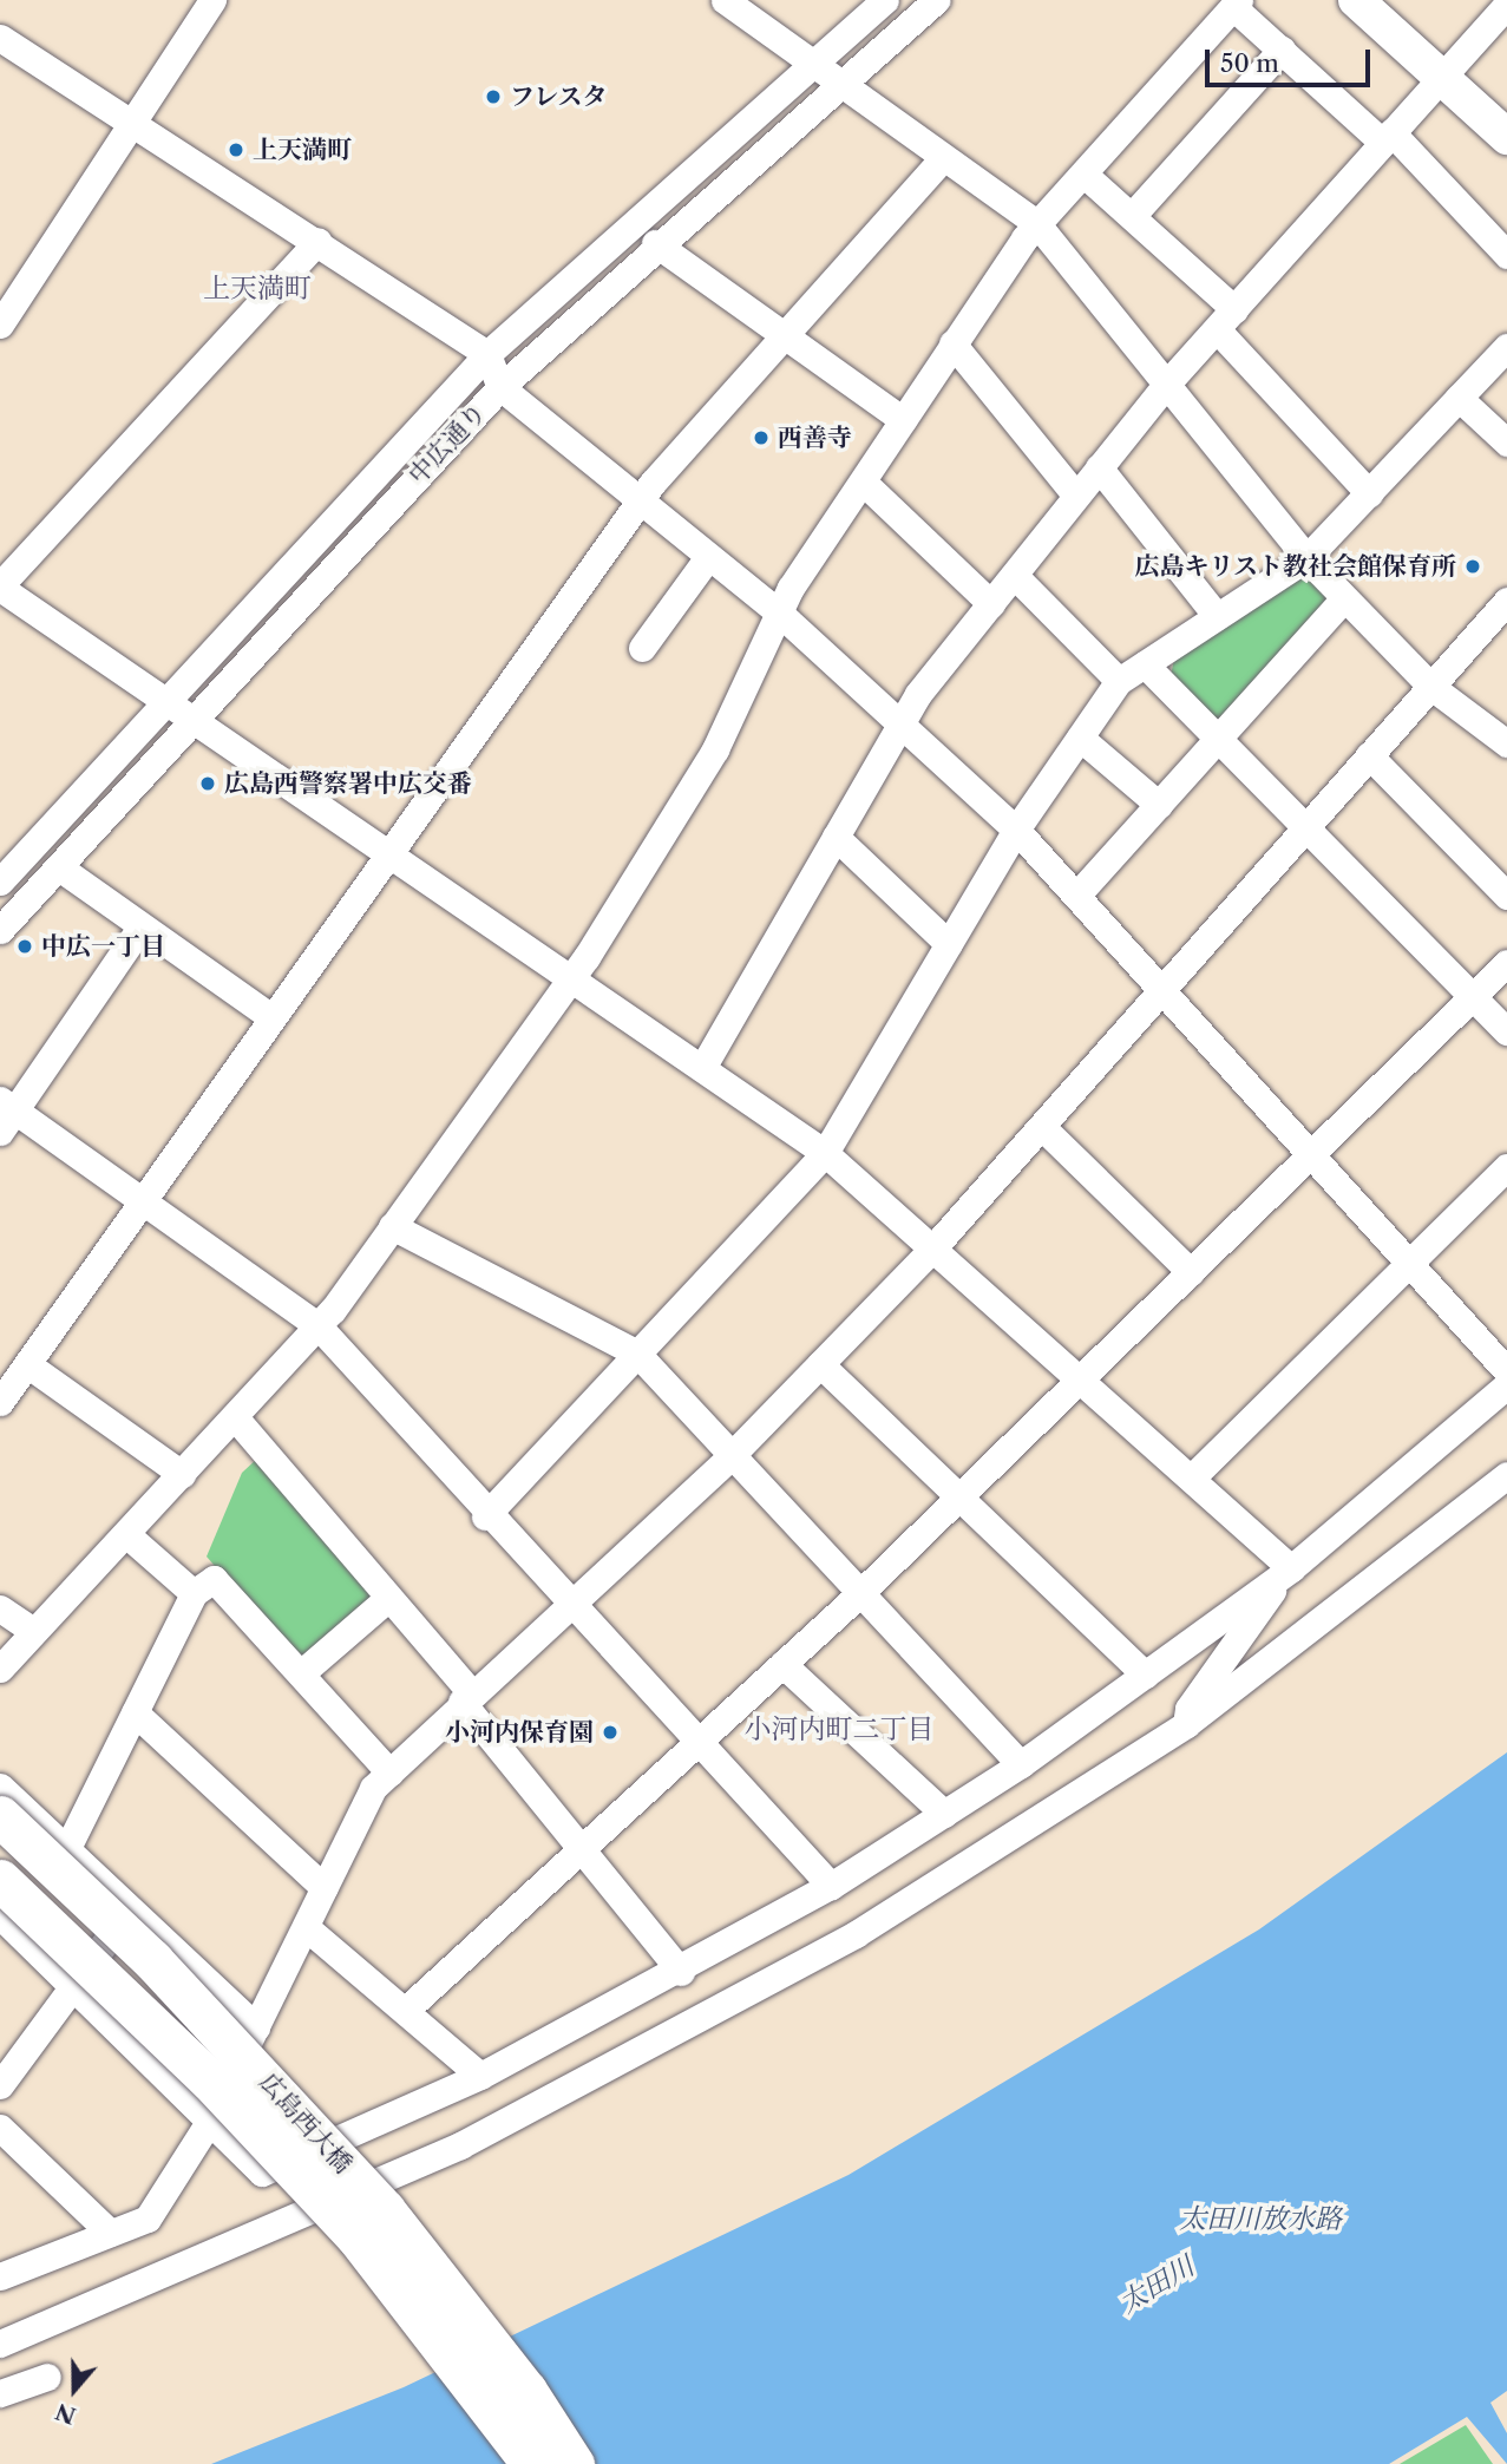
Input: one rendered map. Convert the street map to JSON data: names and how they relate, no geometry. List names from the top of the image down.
{
  "streets": {
    "highway": ["広島西大橋"],
    "street": ["中広通り"]
  },
  "districts": ["上天満町", "小河内町二丁目"],
  "water": ["太田川放水路", "太田川"],
  "places": [
    "フレスタ",
    "上天満町",
    "西善寺",
    "広島キリスト教社会館保育所",
    "広島西警察署中広交番",
    "中広一丁目",
    "小河内保育園"
  ],
  "scale_bar": "50 m",
  "north": "bottom"
}
